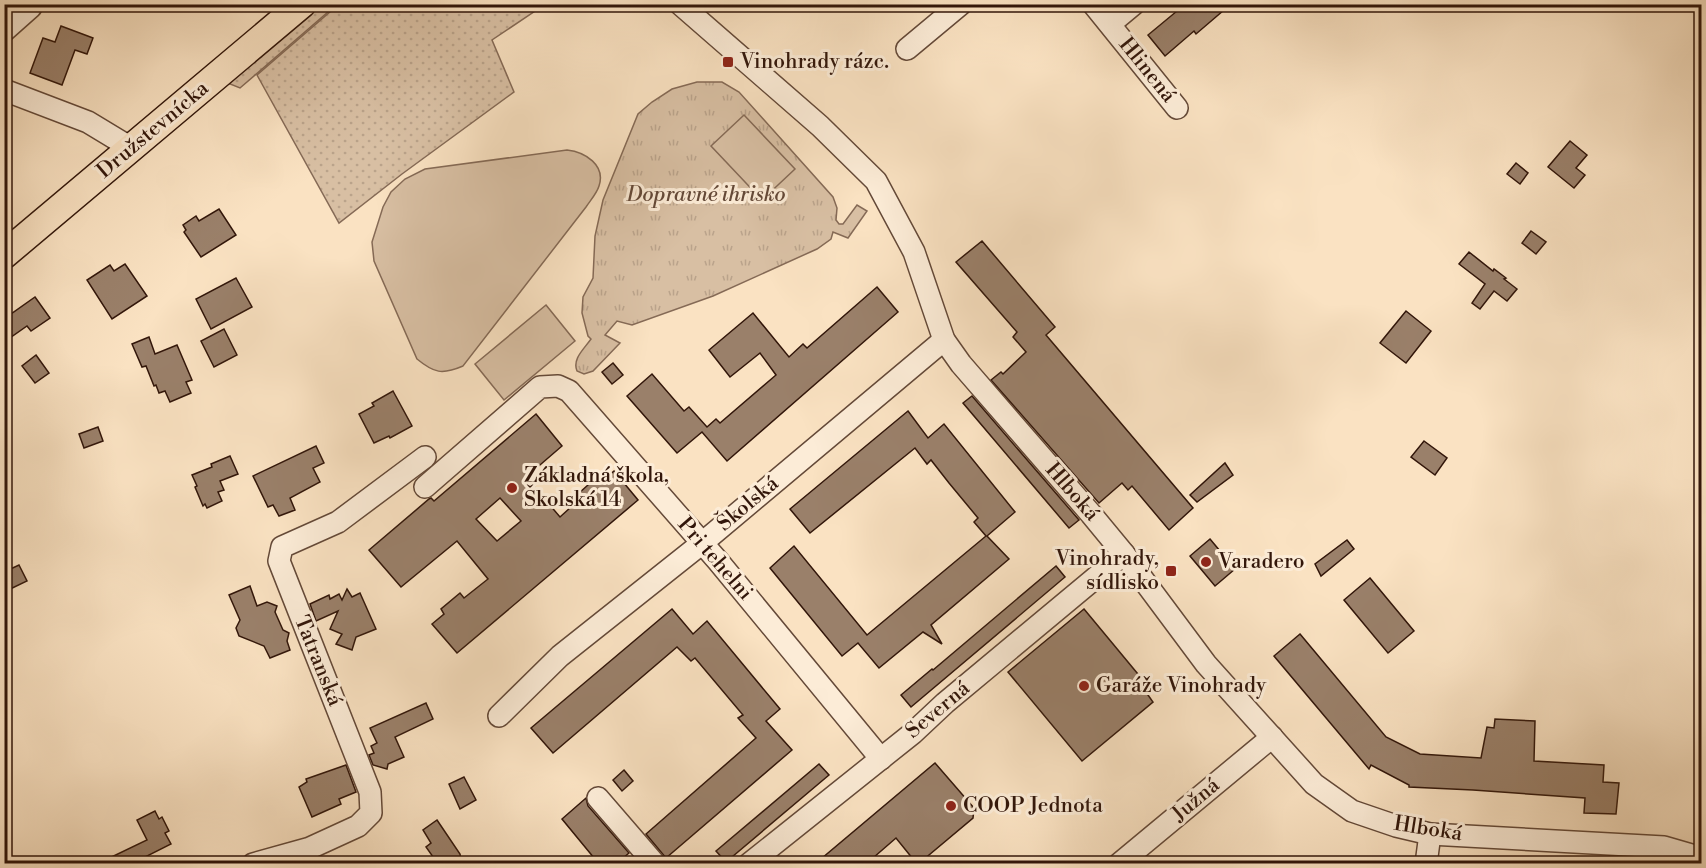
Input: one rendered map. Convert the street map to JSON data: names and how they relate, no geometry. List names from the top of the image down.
{
  "streets": {
    "main road": ["Družstevnícka"],
    "street": [
      "Hlinená",
      "Hlboká",
      "Školská",
      "Pri tehelni",
      "Tatranská",
      "Severná",
      "Južná"
    ]
  },
  "crossings": [
    ["Hlboká", "Školská"],
    ["Hlboká", "Severná"],
    ["Hlboká", "Južná"],
    ["Školská", "Pri tehelni"],
    ["Pri tehelni", "Severná"]
  ],
  "parks": ["Dopravné ihrisko"],
  "places": {
    "transit": ["Vinohrady rázc.", "Vinohrady, sídlisko"],
    "other": [
      "Základná škola, Školská 14",
      "Varadero",
      "Garáže Vinohrady",
      "COOP Jednota"
    ]
  }
}
